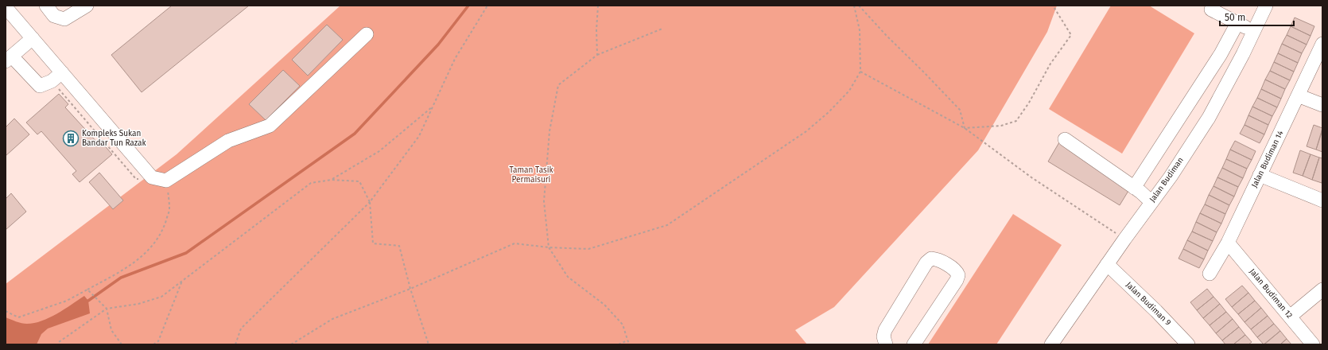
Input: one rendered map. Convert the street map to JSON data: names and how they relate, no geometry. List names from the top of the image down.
{
  "streets": {
    "street": [
      "Jalan Budiman 14",
      "Jalan Budiman",
      "Jalan Budiman 12",
      "Jalan Budiman 9"
    ]
  },
  "crossings": [
    ["Jalan Budiman 14", "Jalan Budiman 12"],
    ["Jalan Budiman", "Jalan Budiman 9"]
  ],
  "parks": ["Taman Tasik Permaisuri"],
  "places": {
    "building": ["Kompleks Sukan Bandar Tun Razak"]
  },
  "scale_bar": "50 m"
}
